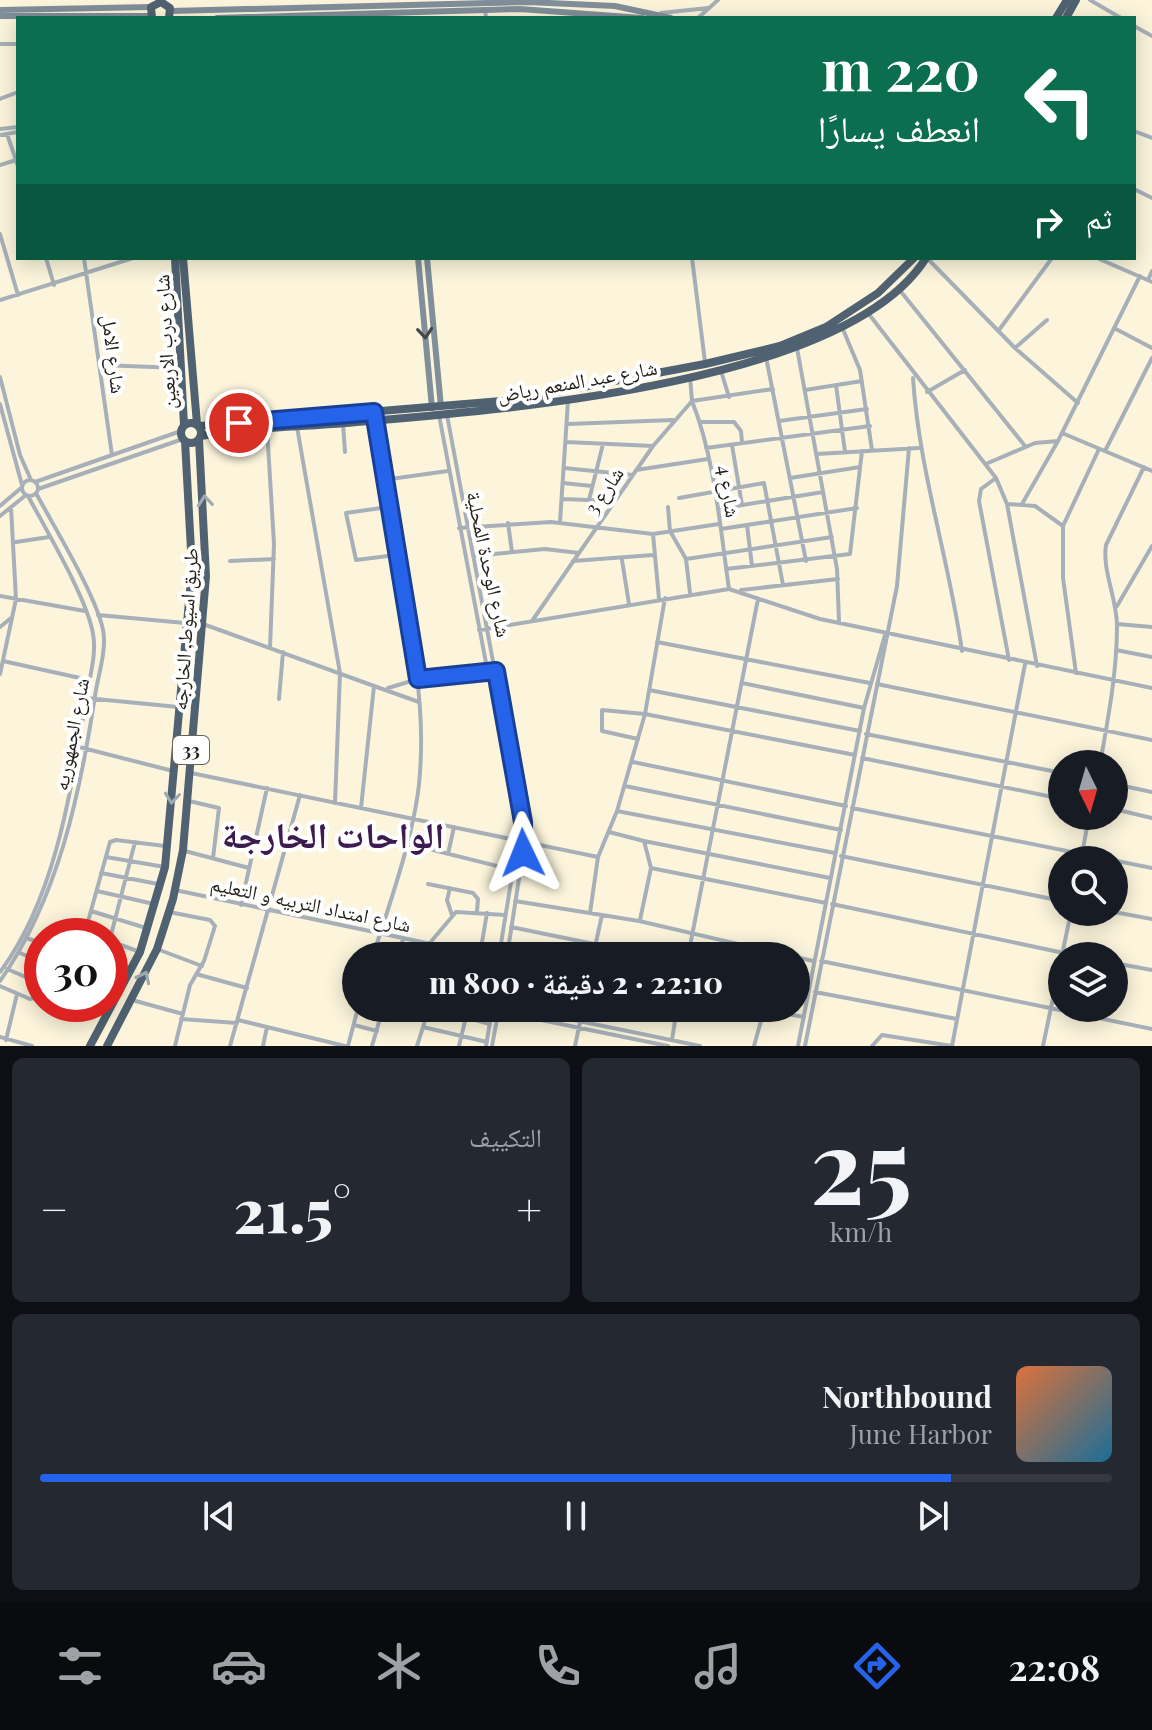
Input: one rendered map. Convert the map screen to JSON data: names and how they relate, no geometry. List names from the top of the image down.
{
  "streets": {
    "highway": [
      "شارع درب الاربعين",
      "شارع عبد المنعم رياض",
      "طريق اسيوط, الخارجه",
      "33"
    ],
    "street": [
      "شارع الامل",
      "شارع 3",
      "شارع 4",
      "شارع الوحدة المحلية",
      "شارع الجمهوريه",
      "شارع امتداد التربيه و التعليم"
    ]
  },
  "crossings": [
    ["شارع درب الاربعين", "شارع عبد المنعم رياض"],
    ["شارع درب الاربعين", "طريق اسيوط, الخارجه"],
    ["شارع عبد المنعم رياض", "شارع الوحدة المحلية"],
    ["شارع عبد المنعم رياض", "طريق اسيوط, الخارجه"],
    ["شارع 3", "شارع 4"],
    ["طريق اسيوط, الخارجه", "شارع امتداد التربيه و التعليم"]
  ],
  "districts": ["الواحات الخارجة"],
  "north": "bottom",
  "page": {
    "turn": ["220 m", "انعطف يسارًا"],
    "then": "ثم",
    "limit": "30",
    "trip": "22:10 · 2 دقيقة · 800 m",
    "tile": [
      ["25", "km/h"],
      "التكييف"
    ],
    "heat": ["−", "21.5°", "+"],
    "song": ["Northbound", "June Harbor"],
    "tabs": "22:08"
  }
}
